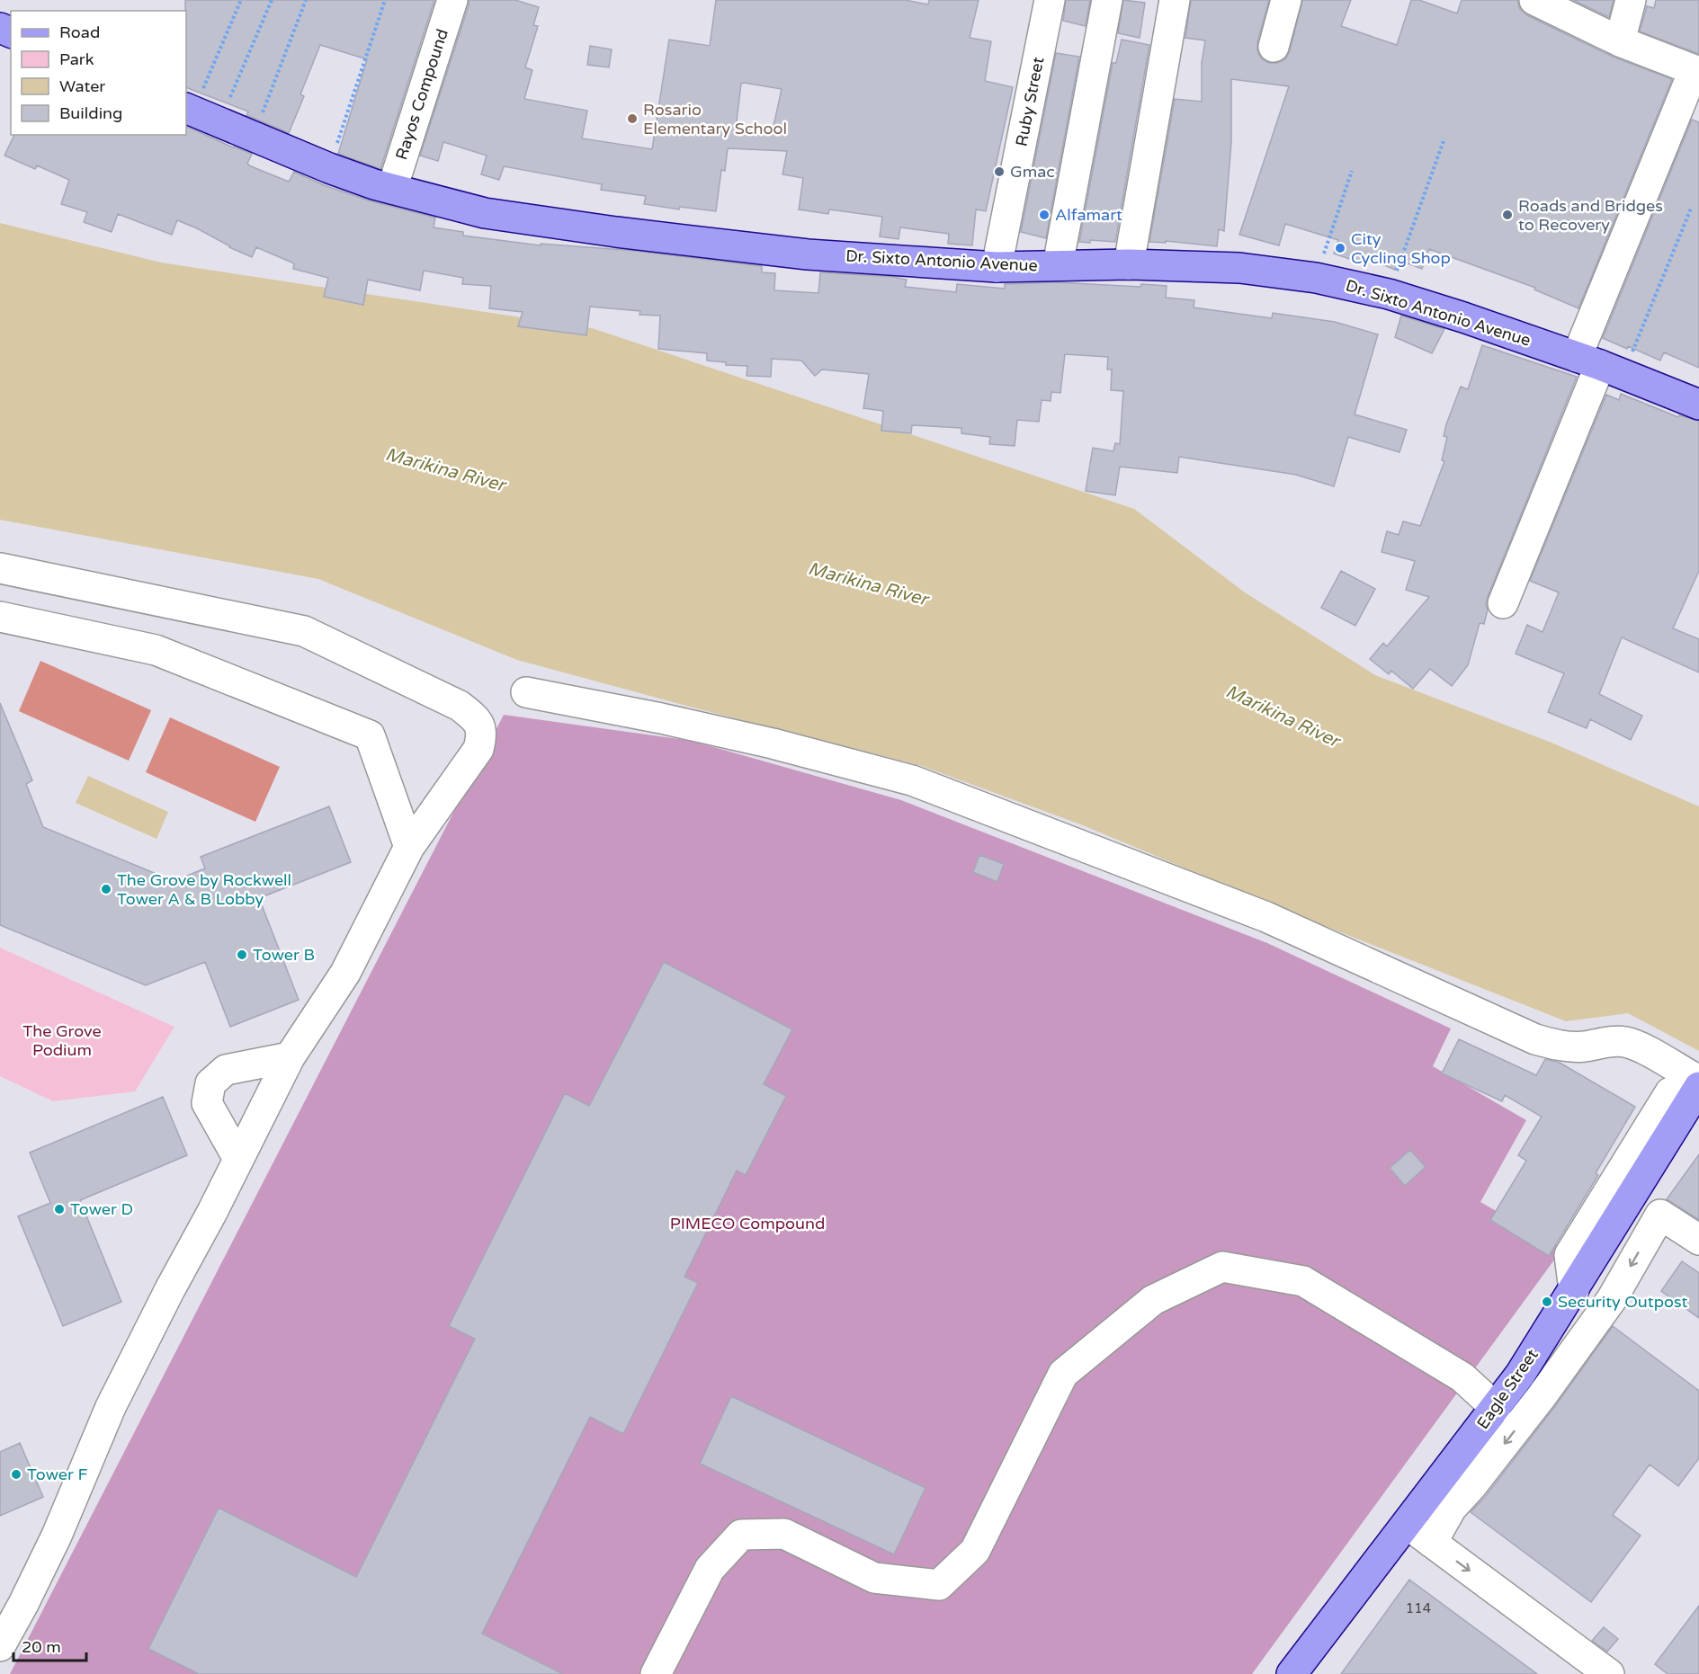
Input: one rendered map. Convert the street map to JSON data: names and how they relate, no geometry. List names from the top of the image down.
{
  "streets": {
    "main road": ["Dr. Sixto Antonio Avenue", "Eagle Street"],
    "street": ["Rayos Compound", "Ruby Street"]
  },
  "crossings": [
    ["Rayos Compound", "Dr. Sixto Antonio Avenue"],
    ["Ruby Street", "Dr. Sixto Antonio Avenue"]
  ],
  "water": ["Marikina River"],
  "parks": ["The Grove Podium", "PIMECO Compound"],
  "places": [
    "Rosario Elementary School",
    "Gmac",
    "Alfamart",
    "Roads and Bridges to Recovery",
    "City Cycling Shop",
    "The Grove by Rockwell Tower A & B Lobby",
    "Tower B",
    "Tower D",
    "Security Outpost",
    "Tower F"
  ],
  "house_numbers": ["114"],
  "legend": [
    "Road",
    "Park",
    "Water",
    "Building"
  ],
  "scale_bar": "20 m"
}
